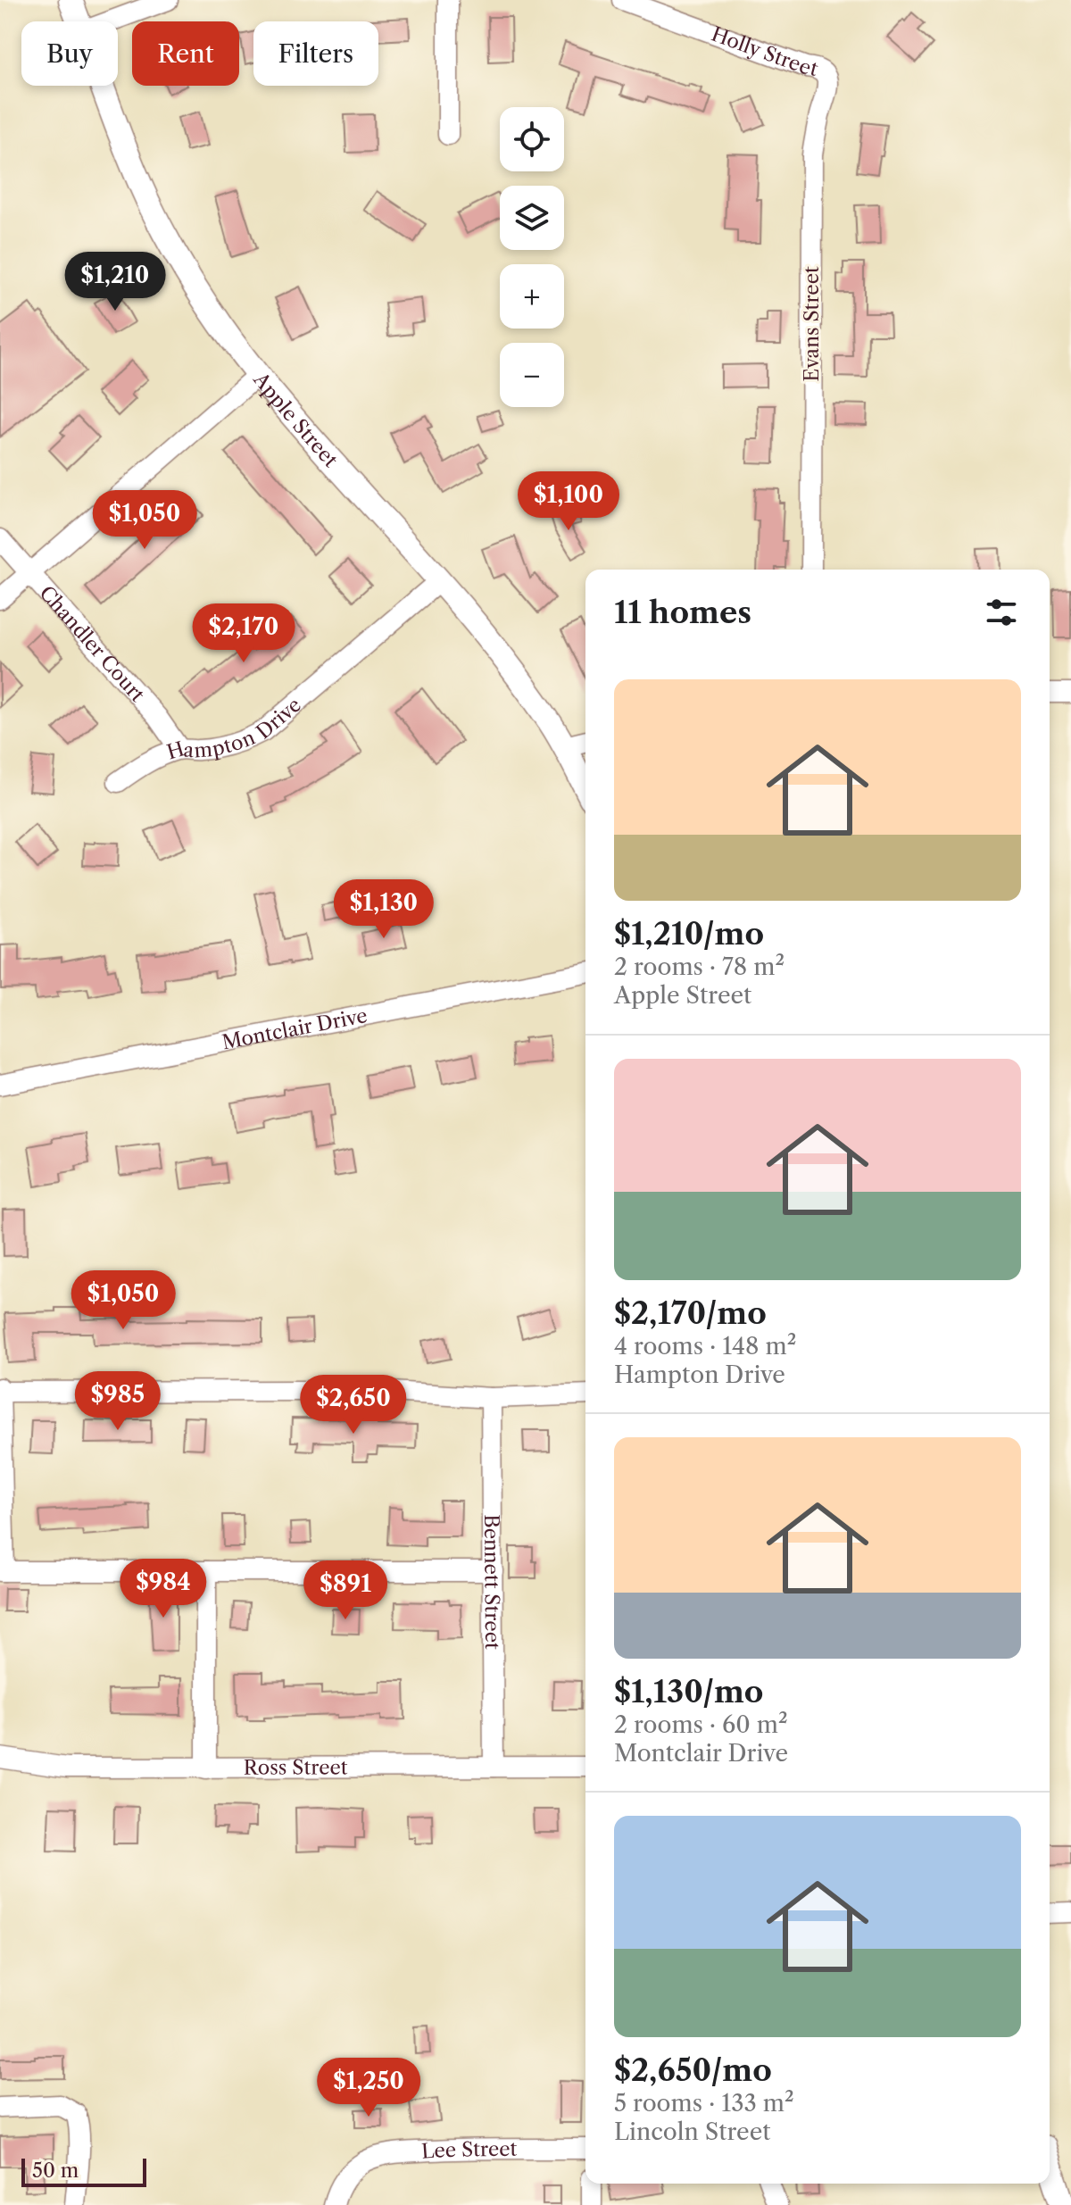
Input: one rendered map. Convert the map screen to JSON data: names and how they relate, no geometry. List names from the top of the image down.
{
  "streets": {
    "street": [
      "Holly Street",
      "Evans Street",
      "Apple Street",
      "Chandler Court",
      "Hampton Drive",
      "Montclair Drive",
      "Bennett Street",
      "Ross Street",
      "Lee Street"
    ]
  },
  "crossings": [
    ["Holly Street", "Evans Street"],
    ["Apple Street", "Hampton Drive"],
    ["Chandler Court", "Hampton Drive"],
    ["Bennett Street", "Ross Street"]
  ],
  "scale_bar": "50 m",
  "page": {
    "chip": ["Buy", "Rent", "Filters"],
    "map_buttons": ["+", "−"],
    "price": [
      "$1,210",
      "$1,100",
      "$1,050",
      "$2,170",
      "$1,130",
      "$1,050",
      "$985",
      "$2,650",
      "$984",
      "$891",
      "$1,250"
    ],
    "heading": "11 homes",
    "list": [
      {
        "name": "$1,210/mo",
        "note": "2 rooms · 78 m² · Apple Street"
      },
      {
        "name": "$2,170/mo",
        "note": "4 rooms · 148 m² · Hampton Drive"
      },
      {
        "name": "$1,130/mo",
        "note": "2 rooms · 60 m² · Montclair Drive"
      },
      {
        "name": "$2,650/mo",
        "note": "5 rooms · 133 m² · Lincoln Street"
      }
    ],
    "scale": "50 m"
  }
}
